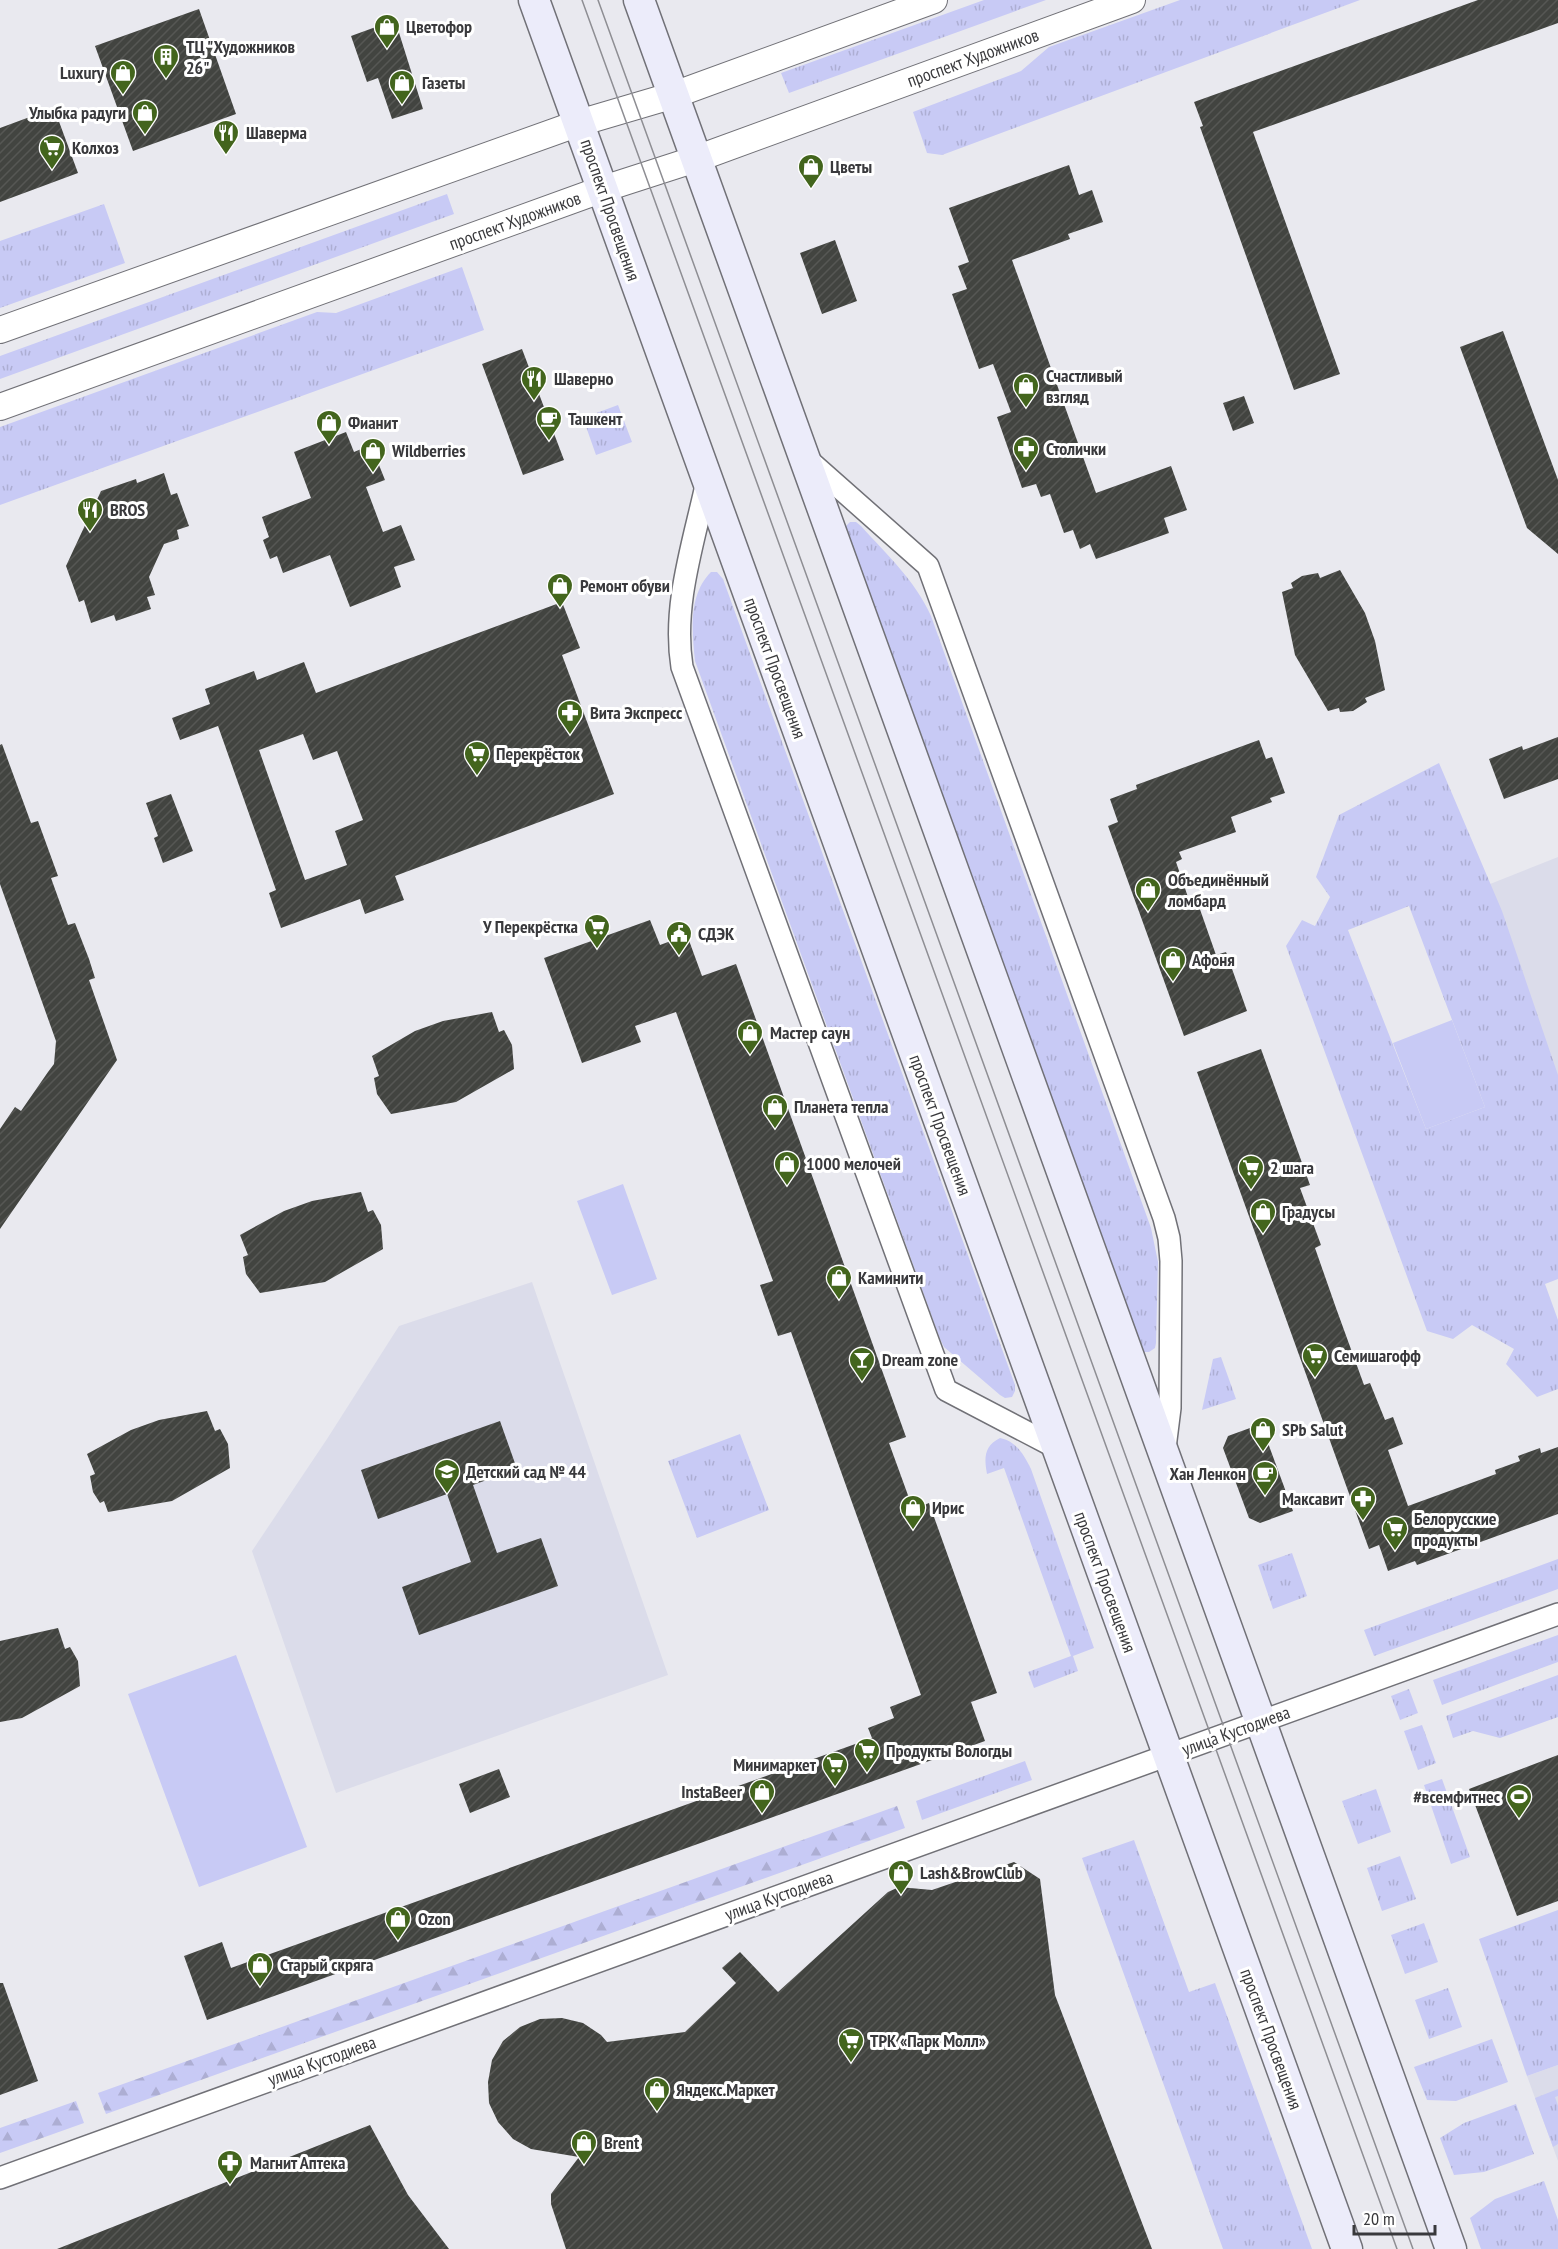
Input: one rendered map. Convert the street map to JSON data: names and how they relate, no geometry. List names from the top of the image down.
{
  "streets": {
    "main road": ["проспект Просвещения"],
    "street": ["проспект Художников", "улица Кустодиева"]
  },
  "crossings": [
    ["проспект Художников", "проспект Просвещения"],
    ["проспект Просвещения", "улица Кустодиева"]
  ],
  "places": {
    "shop": [
      "Цветофор",
      "Luxury",
      "Газеты",
      "Улыбка радуги",
      "Цветы",
      "Счастливый взгляд",
      "Фианит",
      "Wildberries",
      "Ремонт обуви",
      "Объединённый ломбард",
      "Афоня",
      "Мастер саун",
      "Планета тепла",
      "1000 мелочей",
      "Градусы",
      "Каминити",
      "SPb Salut",
      "Ирис",
      "InstaBeer",
      "Lash&BrowClub",
      "Ozon",
      "Старый скряга",
      "Яндекс.Маркет",
      "Brent"
    ],
    "building": ["ТЦ \"Художников 26\""],
    "restaurant": ["Шаверма", "Шаверно", "BROS"],
    "supermarket": [
      "Колхоз",
      "Перекрёсток",
      "У Перекрёстка",
      "2 шага",
      "Семишагофф",
      "Белорусские продукты",
      "Продукты Вологды",
      "Минимаркет",
      "ТРК «Парк Молл»"
    ],
    "cafe": ["Ташкент", "Хан Ленкон"],
    "pharmacy": [
      "Столички",
      "Вита Экспресс",
      "Максавит",
      "Магнит Аптека"
    ],
    "public building": ["СДЭК"],
    "bar": ["Dream zone"],
    "school or university": ["Детский сад № 44"],
    "sports": ["#всемфитнес"]
  },
  "scale_bar": "20 m"
}
